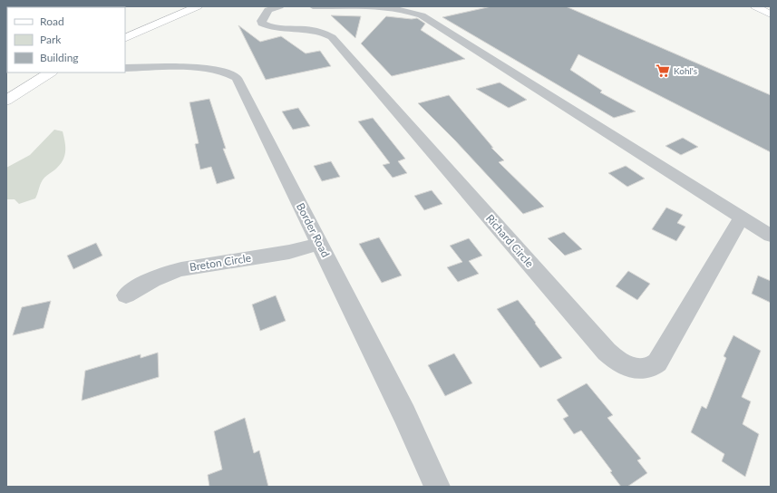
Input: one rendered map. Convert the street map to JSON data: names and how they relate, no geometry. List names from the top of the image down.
{
  "streets": {
    "street": ["Border Road", "Richard Circle", "Breton Circle"]
  },
  "crossings": [
    ["Border Road", "Breton Circle"]
  ],
  "places": {
    "supermarket": ["Kohl's"]
  },
  "legend": ["Road", "Park", "Building"]
}
